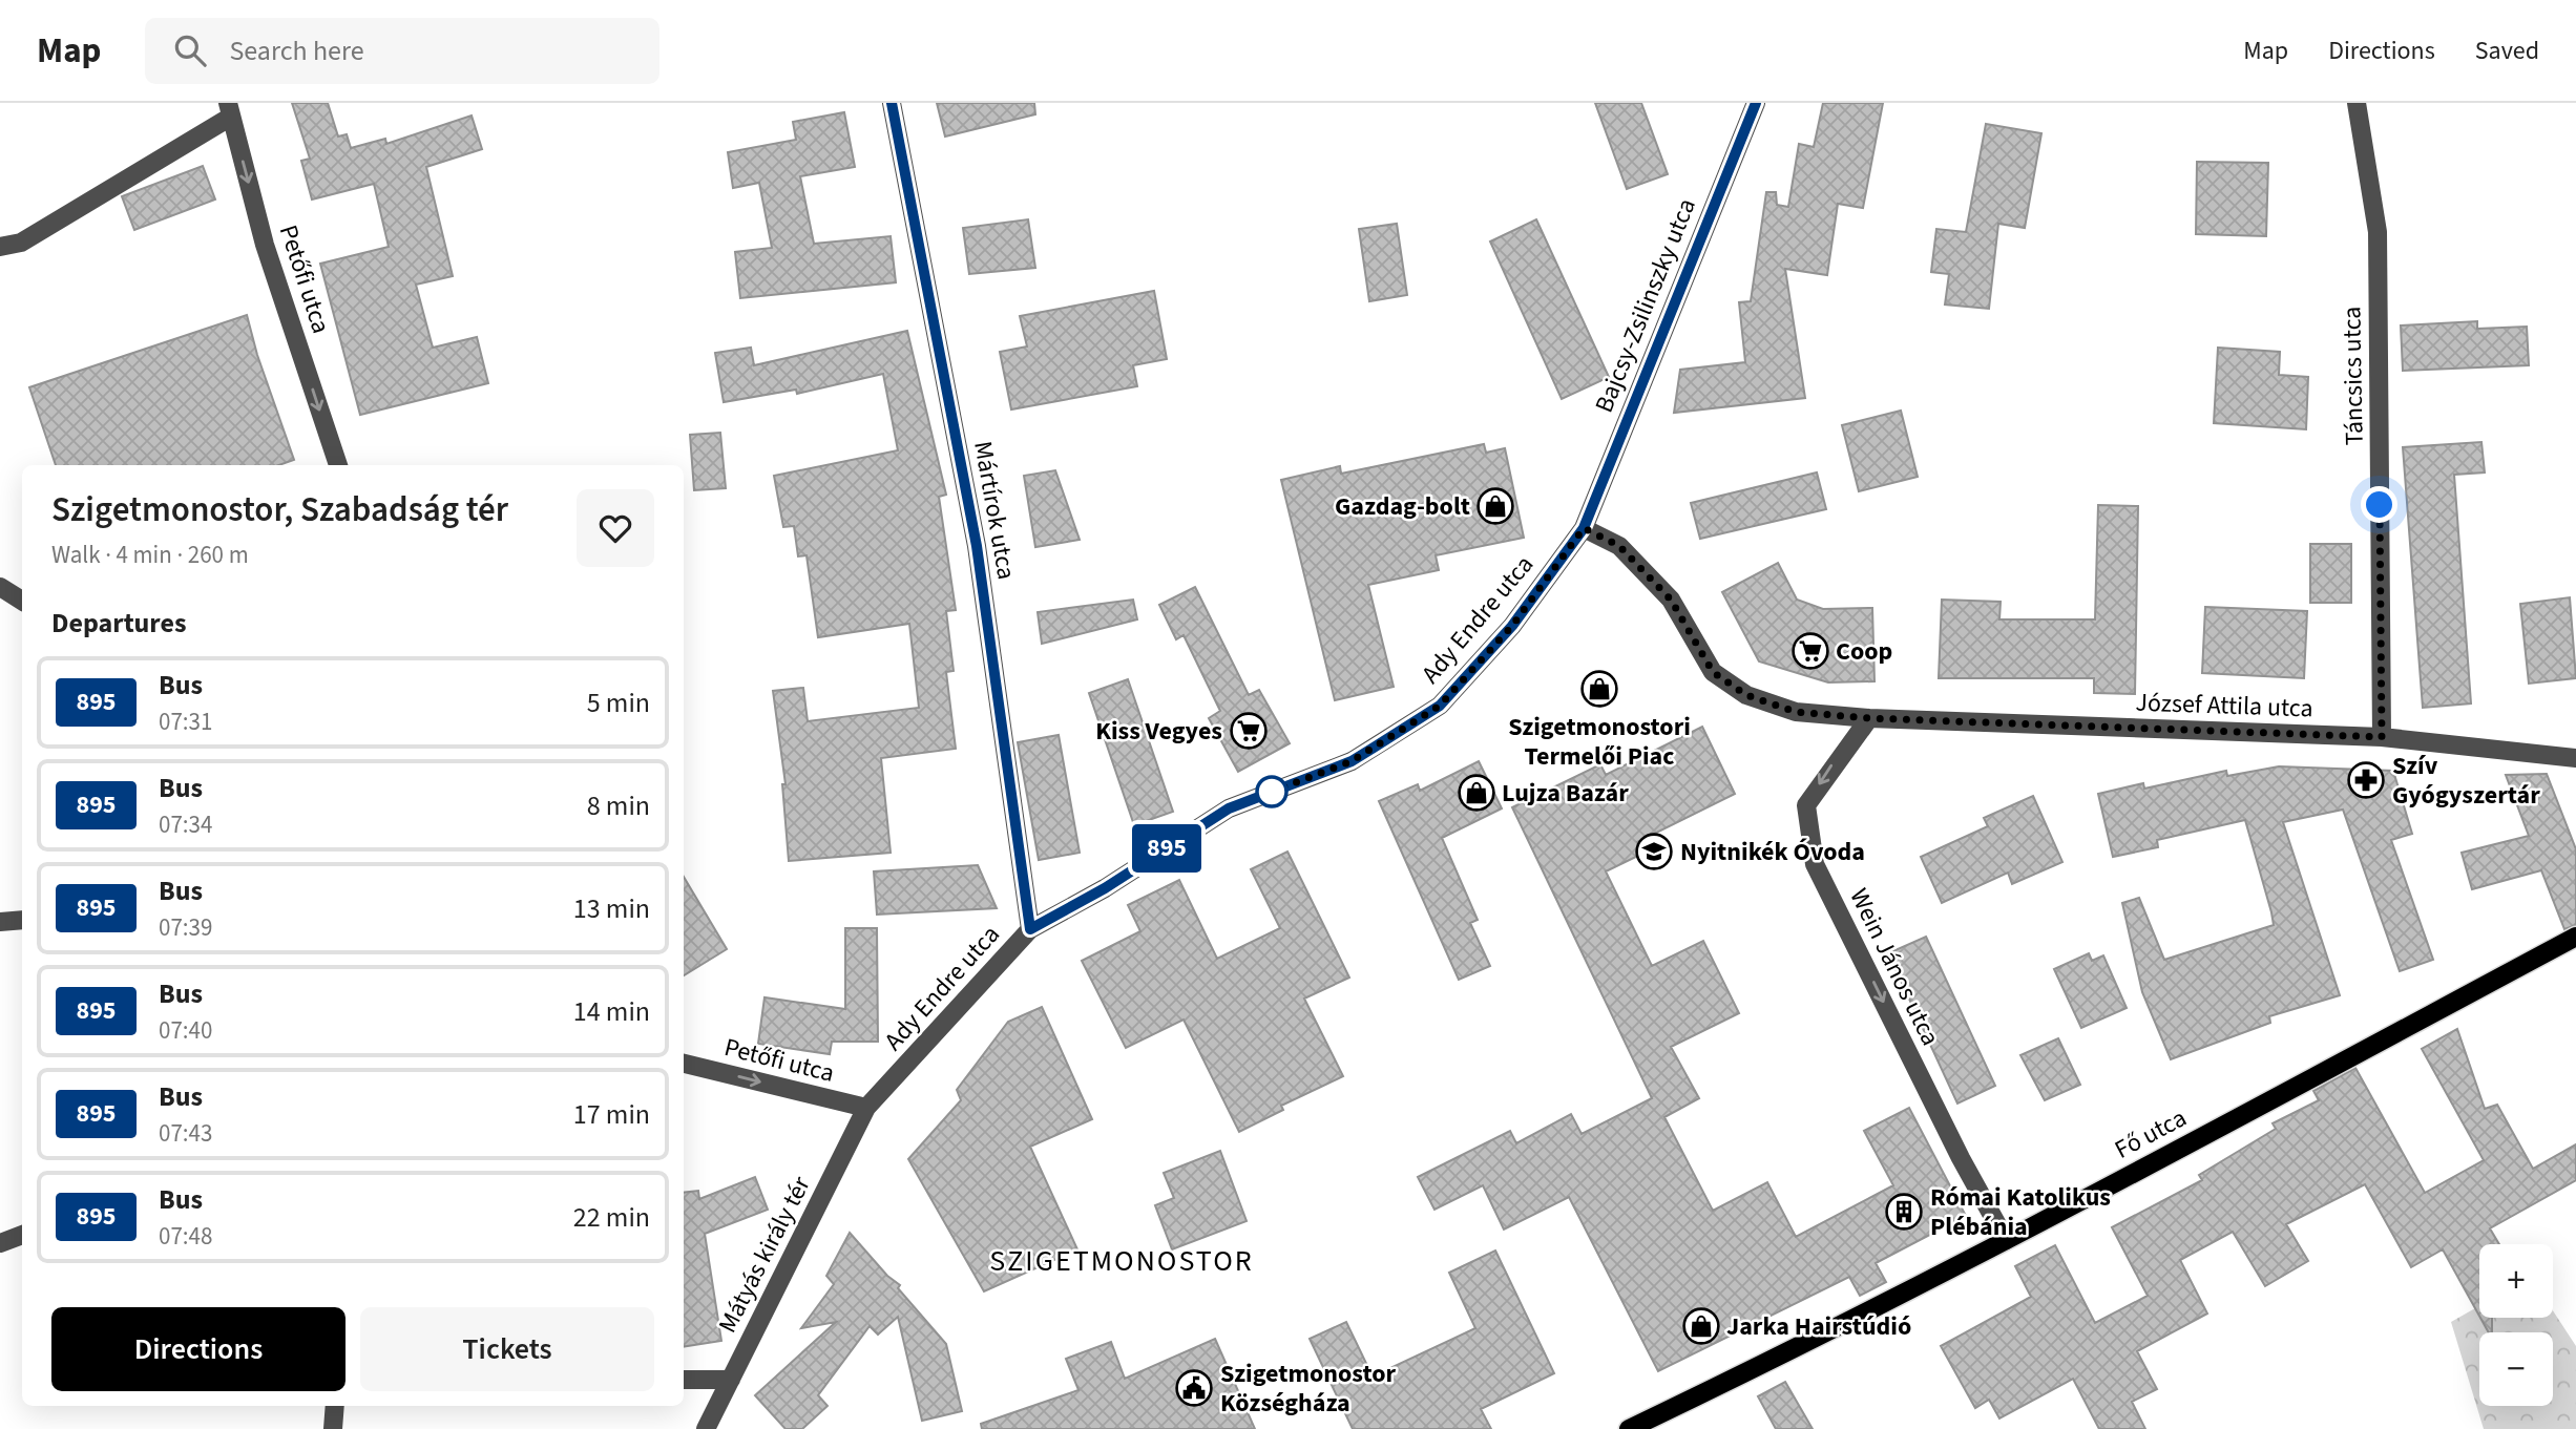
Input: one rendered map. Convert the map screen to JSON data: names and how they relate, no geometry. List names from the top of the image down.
{
  "streets": {
    "main road": ["Fő utca"],
    "street": [
      "Petőfi utca",
      "Bajcsy-Zsilinszky utca",
      "Táncsics utca",
      "Mártírok utca",
      "Ady Endre utca",
      "József Attila utca",
      "Wein János utca",
      "Mátyás király tér"
    ]
  },
  "crossings": [
    ["Petőfi utca", "Ady Endre utca"],
    ["Petőfi utca", "Mátyás király tér"],
    ["Bajcsy-Zsilinszky utca", "Ady Endre utca"],
    ["Bajcsy-Zsilinszky utca", "József Attila utca"],
    ["Táncsics utca", "József Attila utca"],
    ["Mártírok utca", "Ady Endre utca"],
    ["Ady Endre utca", "József Attila utca"],
    ["Ady Endre utca", "Mátyás király tér"],
    ["József Attila utca", "Wein János utca"],
    ["Wein János utca", "Fő utca"]
  ],
  "one_way": ["Petőfi utca", "Wein János utca"],
  "districts": ["SZIGETMONOSTOR"],
  "places": {
    "shop": [
      "Gazdag-bolt",
      "Szigetmonostori Termelői Piac",
      "Lujza Bazár",
      "Jarka Hairstúdió"
    ],
    "supermarket": ["Coop", "Kiss Vegyes"],
    "pharmacy": ["Szív Gyógyszertár"],
    "school or university": ["Nyitnikék Óvoda"],
    "building": ["Római Katolikus Plébánia"],
    "public building": ["Szigetmonostor Községháza"]
  },
  "lines": ["bus line 895"],
  "page": {
    "header": "Map",
    "search": "Search here",
    "nav": ["Map", "Directions", "Saved"],
    "on_map": "895",
    "heading": [
      ["Szigetmonostor, Szabadság tér", "Walk · 4 min · 260 m"],
      "Departures"
    ],
    "list": [
      {
        "mark": "895",
        "name": "Bus",
        "note": "07:31",
        "value": "5 min"
      },
      {
        "mark": "895",
        "name": "Bus",
        "note": "07:34",
        "value": "8 min"
      },
      {
        "mark": "895",
        "name": "Bus",
        "note": "07:39",
        "value": "13 min"
      },
      {
        "mark": "895",
        "name": "Bus",
        "note": "07:40",
        "value": "14 min"
      },
      {
        "mark": "895",
        "name": "Bus",
        "note": "07:43",
        "value": "17 min"
      },
      {
        "mark": "895",
        "name": "Bus",
        "note": "07:48",
        "value": "22 min"
      }
    ],
    "map_buttons": ["+", "−"],
    "buttons": ["Directions", "Tickets"]
  }
}
